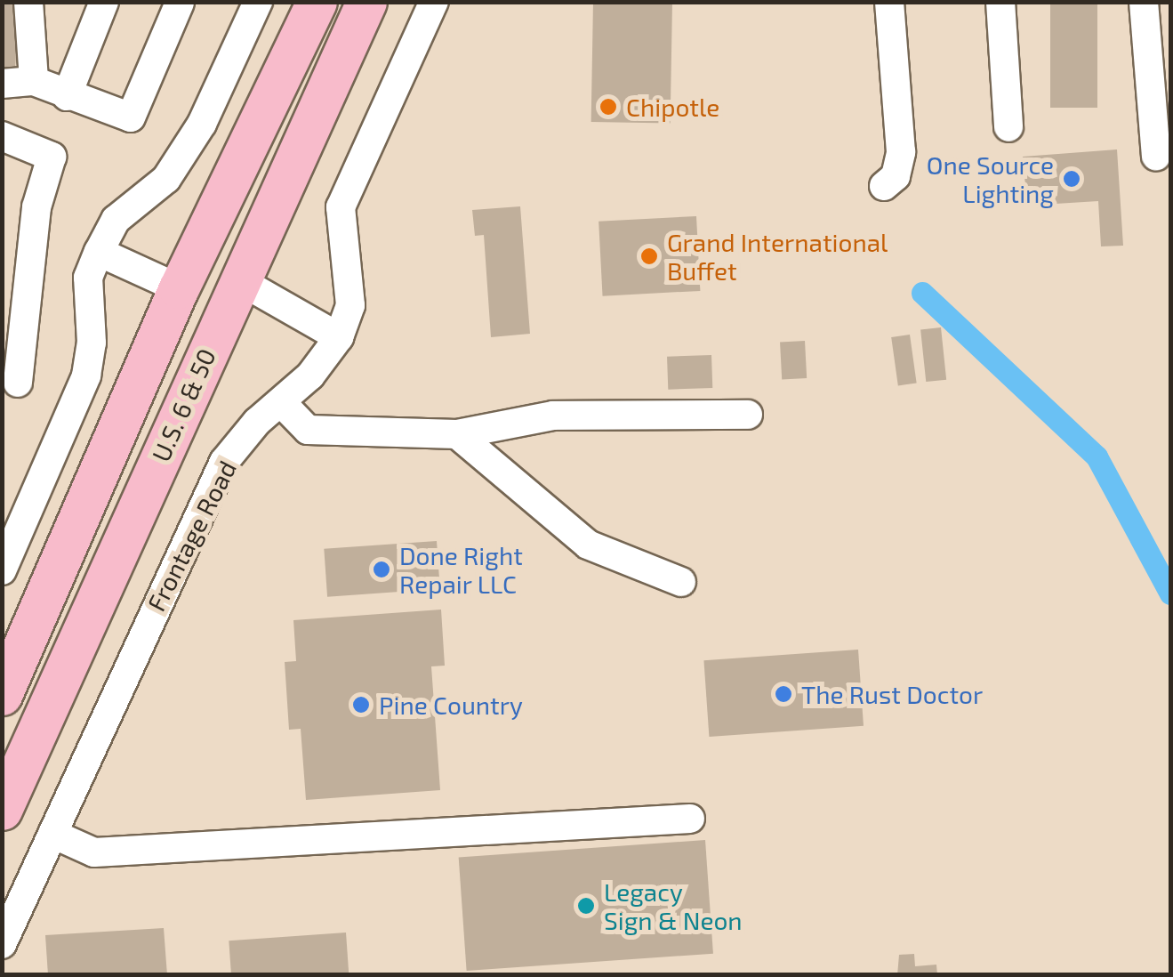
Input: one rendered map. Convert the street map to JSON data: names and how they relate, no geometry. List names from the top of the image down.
{
  "streets": {
    "highway": ["U.S. 6 & 50"],
    "street": ["Frontage Road"]
  },
  "places": [
    "Chipotle",
    "One Source Lighting",
    "Grand International Buffet",
    "Done Right Repair LLC",
    "The Rust Doctor",
    "Pine Country",
    "Legacy Sign & Neon"
  ]
}
